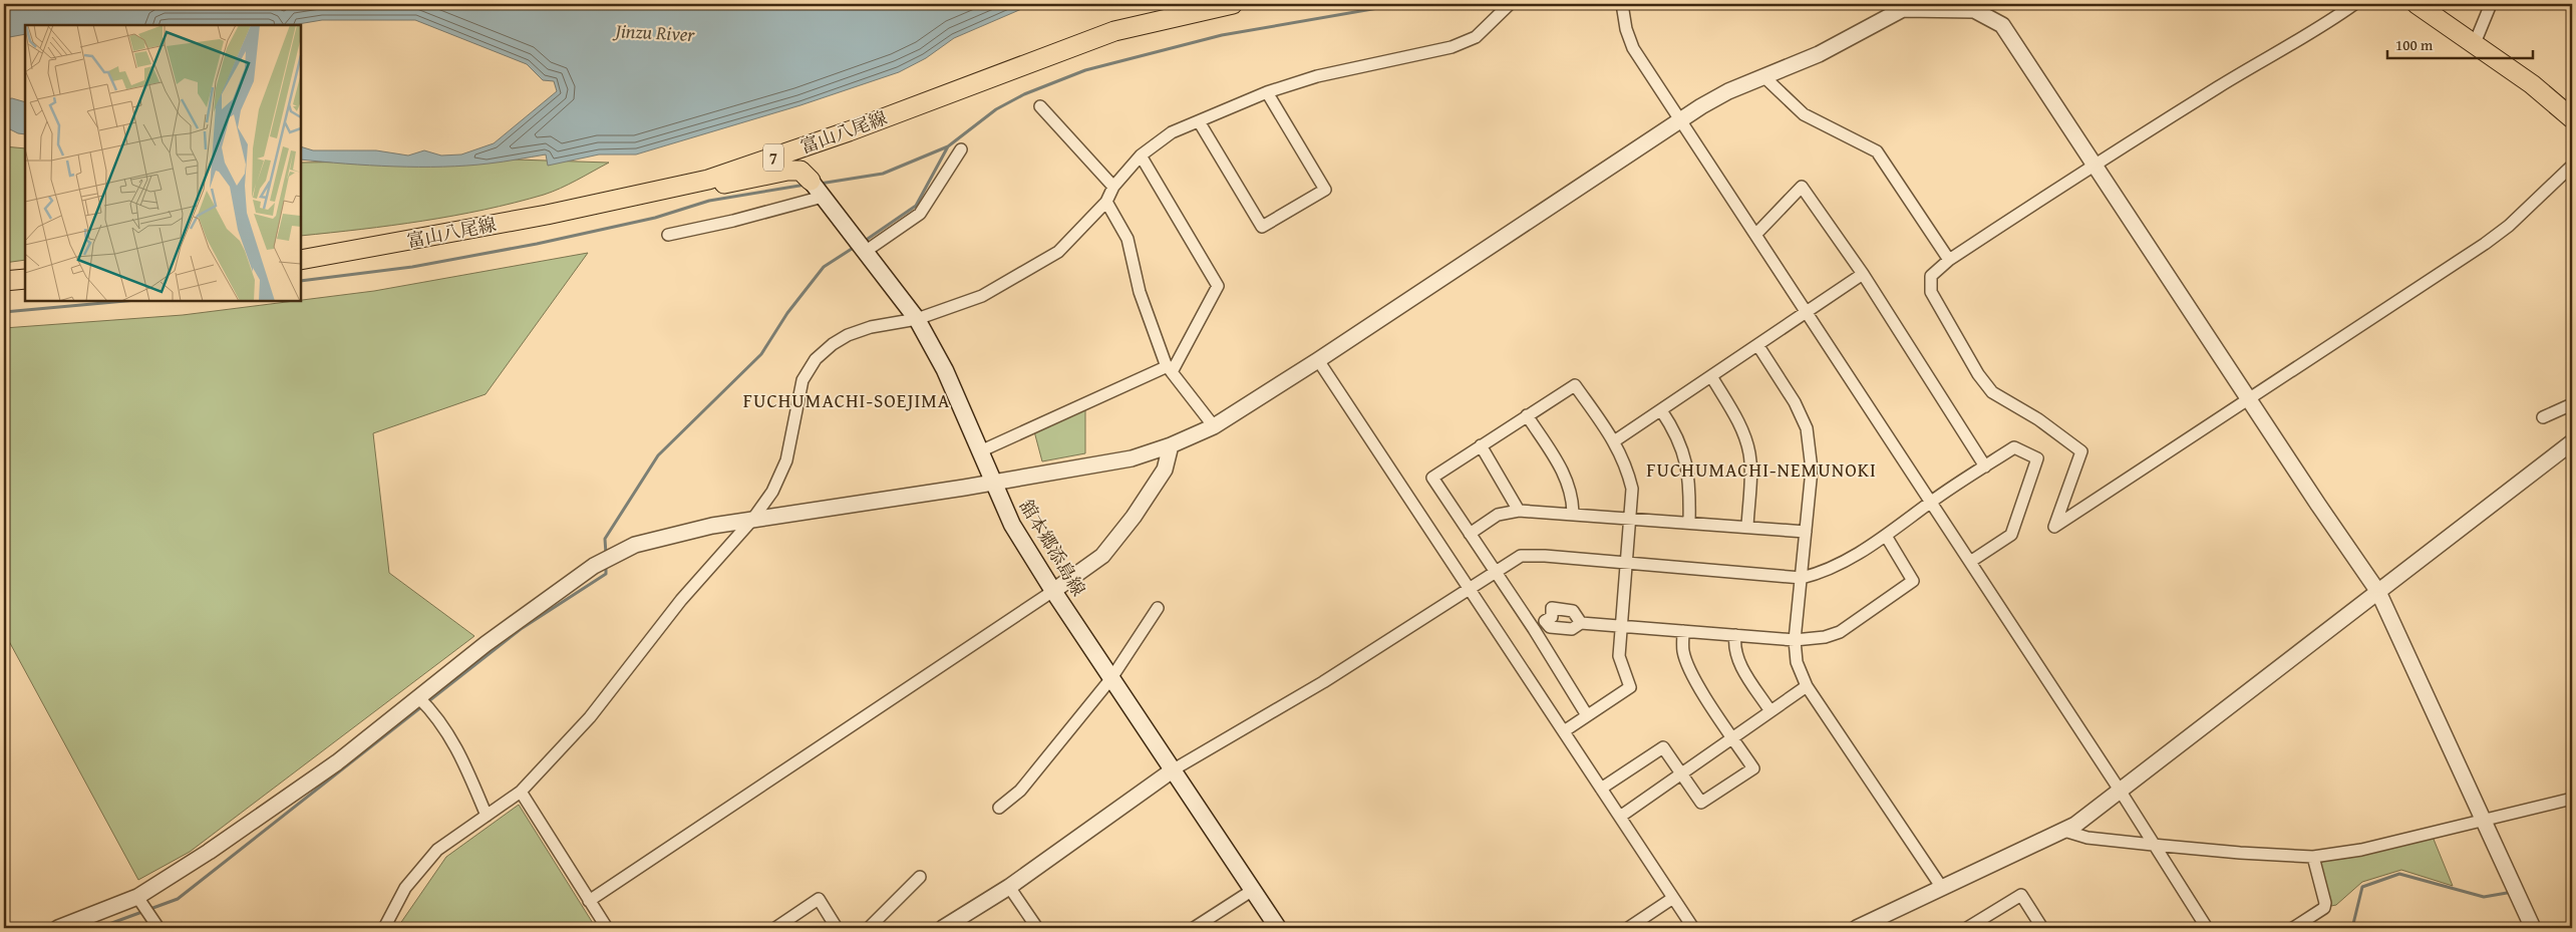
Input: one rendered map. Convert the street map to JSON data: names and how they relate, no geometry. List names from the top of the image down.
{
  "streets": {
    "main road": ["富山八尾線", "7", "舘本郷添島線"]
  },
  "districts": ["FUCHUMACHI-SOEJIMA", "FUCHUMACHI-NEMUNOKI"],
  "water": ["Jinzu River"],
  "scale_bar": "100 m"
}
